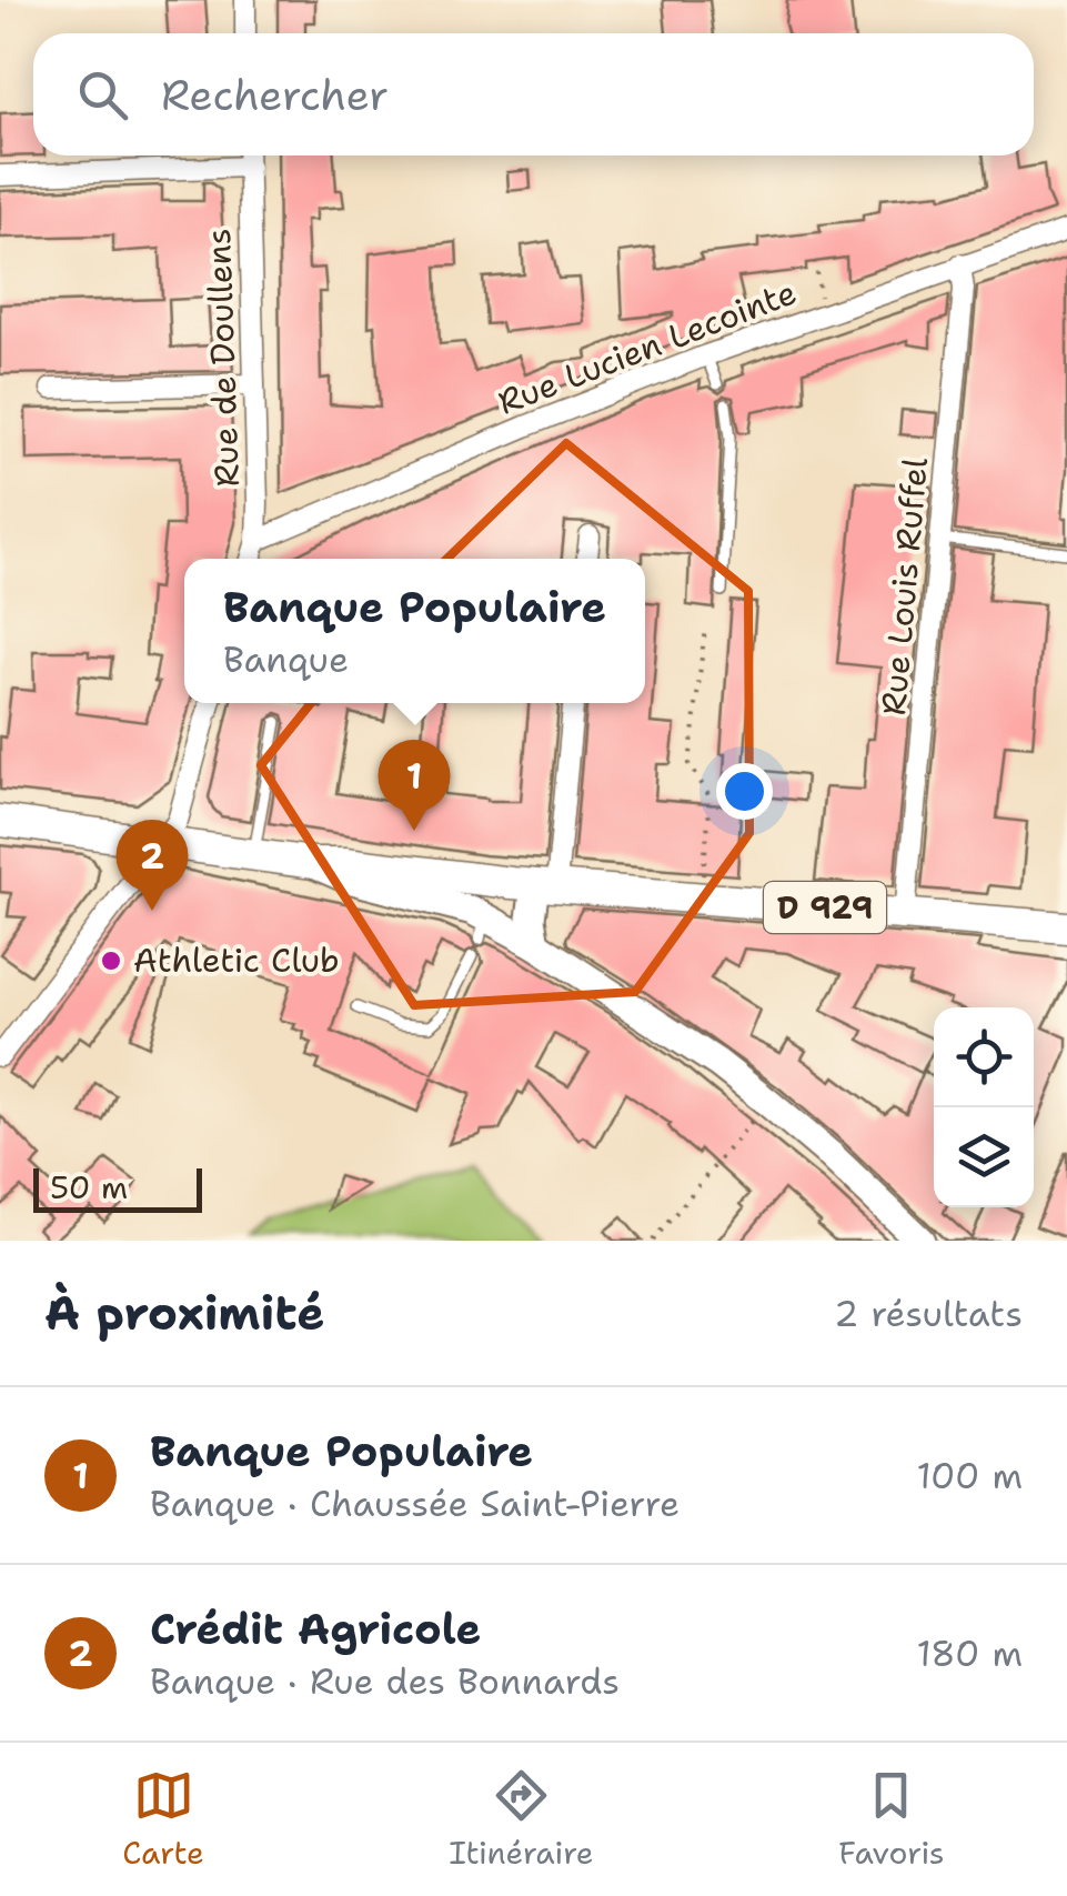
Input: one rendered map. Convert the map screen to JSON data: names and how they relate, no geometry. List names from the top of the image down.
{
  "streets": {
    "main road": ["D 929"],
    "street": ["Rue Lucien Lecointe", "Rue de Doullens", "Rue Louis Ruffel"]
  },
  "crossings": [
    ["Rue Lucien Lecointe", "Rue de Doullens"],
    ["Rue Lucien Lecointe", "Rue Louis Ruffel"],
    ["Rue Louis Ruffel", "D 929"]
  ],
  "places": ["Athletic Club"],
  "scale_bar": "50 m",
  "page": {
    "search": "Rechercher",
    "popup": ["Banque Populaire", "Banque"],
    "pins": ["1", "2"],
    "scale": "50 m",
    "heading": ["À proximité", "2 résultats"],
    "list": [
      {
        "mark": "1",
        "name": "Banque Populaire",
        "note": "Banque · Chaussée Saint-Pierre",
        "value": "100 m"
      },
      {
        "mark": "2",
        "name": "Crédit Agricole",
        "note": "Banque · Rue des Bonnards",
        "value": "180 m"
      }
    ],
    "nav": ["Carte", "Itinéraire", "Favoris"]
  }
}
